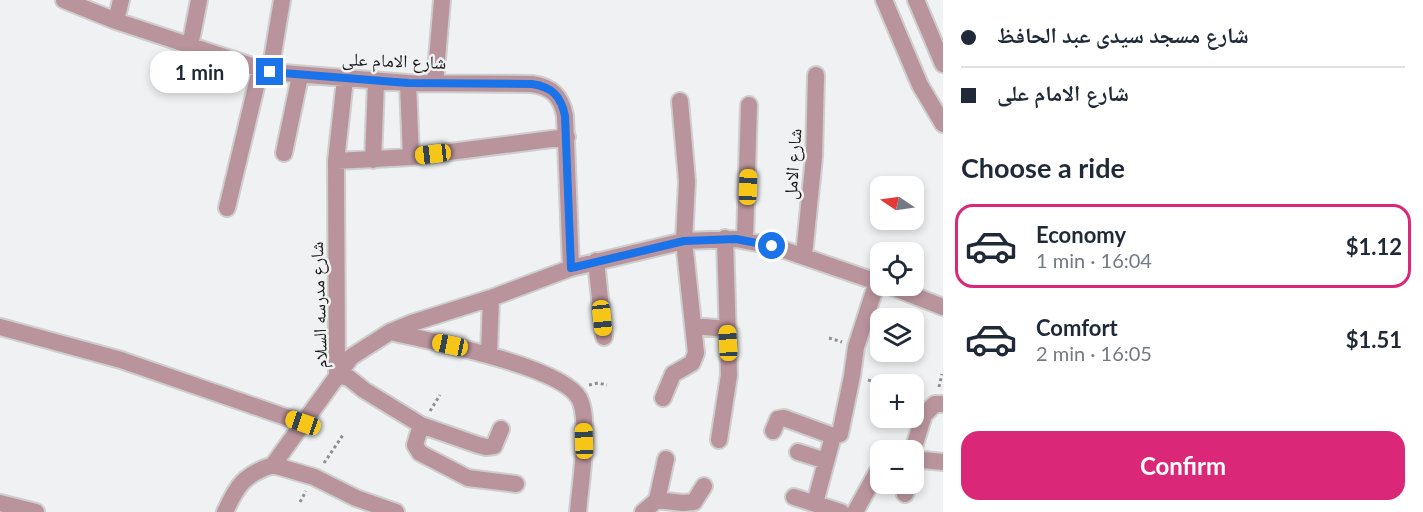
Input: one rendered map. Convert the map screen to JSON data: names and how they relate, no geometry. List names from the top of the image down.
{
  "streets": {
    "street": ["شارع الامام على", "شارع الامل", "شارع مدرسه السلام"]
  },
  "crossings": [
    ["شارع الامام على", "شارع مدرسه السلام"]
  ],
  "north": "left",
  "page": {
    "banner": ["شارع مسجد سيدى عبد الحافظ", "شارع الامام على"],
    "bubble": "1 min",
    "heading": "Choose a ride",
    "map_buttons": ["+", "−"],
    "list": [
      {
        "name": "Economy",
        "note": "1 min · 16:04",
        "value": "$1.12"
      },
      {
        "name": "Comfort",
        "note": "2 min · 16:05",
        "value": "$1.51"
      }
    ],
    "buttons": "Confirm"
  }
}
